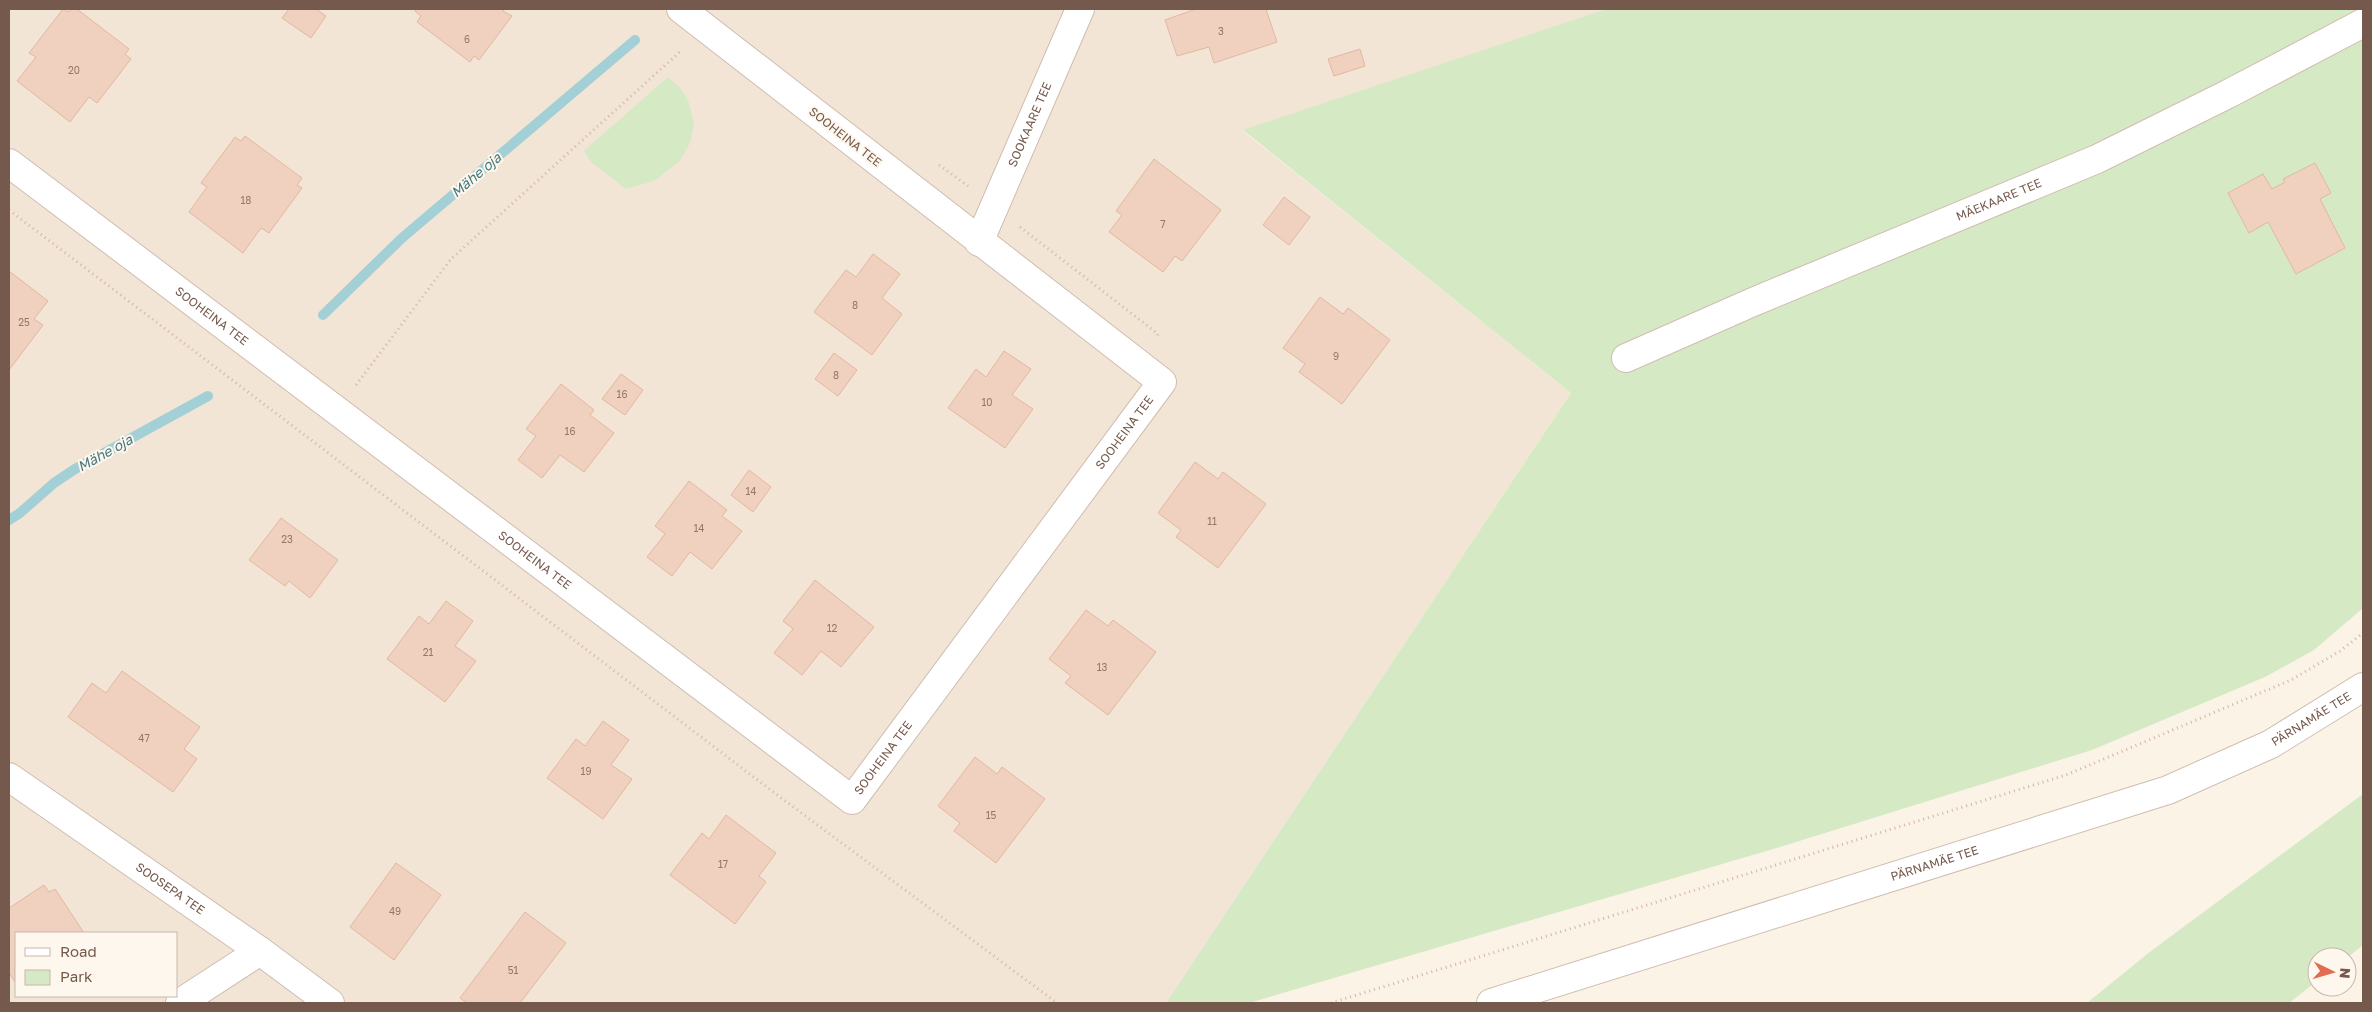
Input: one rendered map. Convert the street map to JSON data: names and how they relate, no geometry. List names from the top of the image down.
{
  "streets": {
    "street": [
      "SOOKAARE TEE",
      "SOOHEINA TEE",
      "MÄEKAARE TEE",
      "PÄRNAMÄE TEE",
      "SOOSEPA TEE"
    ]
  },
  "crossings": [
    ["SOOKAARE TEE", "SOOHEINA TEE"]
  ],
  "water": ["Mähe oja"],
  "house_numbers": [
    "3",
    "6",
    "20",
    "18",
    "7",
    "8",
    "25",
    "9",
    "8",
    "16",
    "10",
    "16",
    "14",
    "11",
    "14",
    "23",
    "12",
    "21",
    "13",
    "47",
    "19",
    "15",
    "17",
    "49",
    "51"
  ],
  "legend": ["Road", "Park"],
  "north": "right"
}
